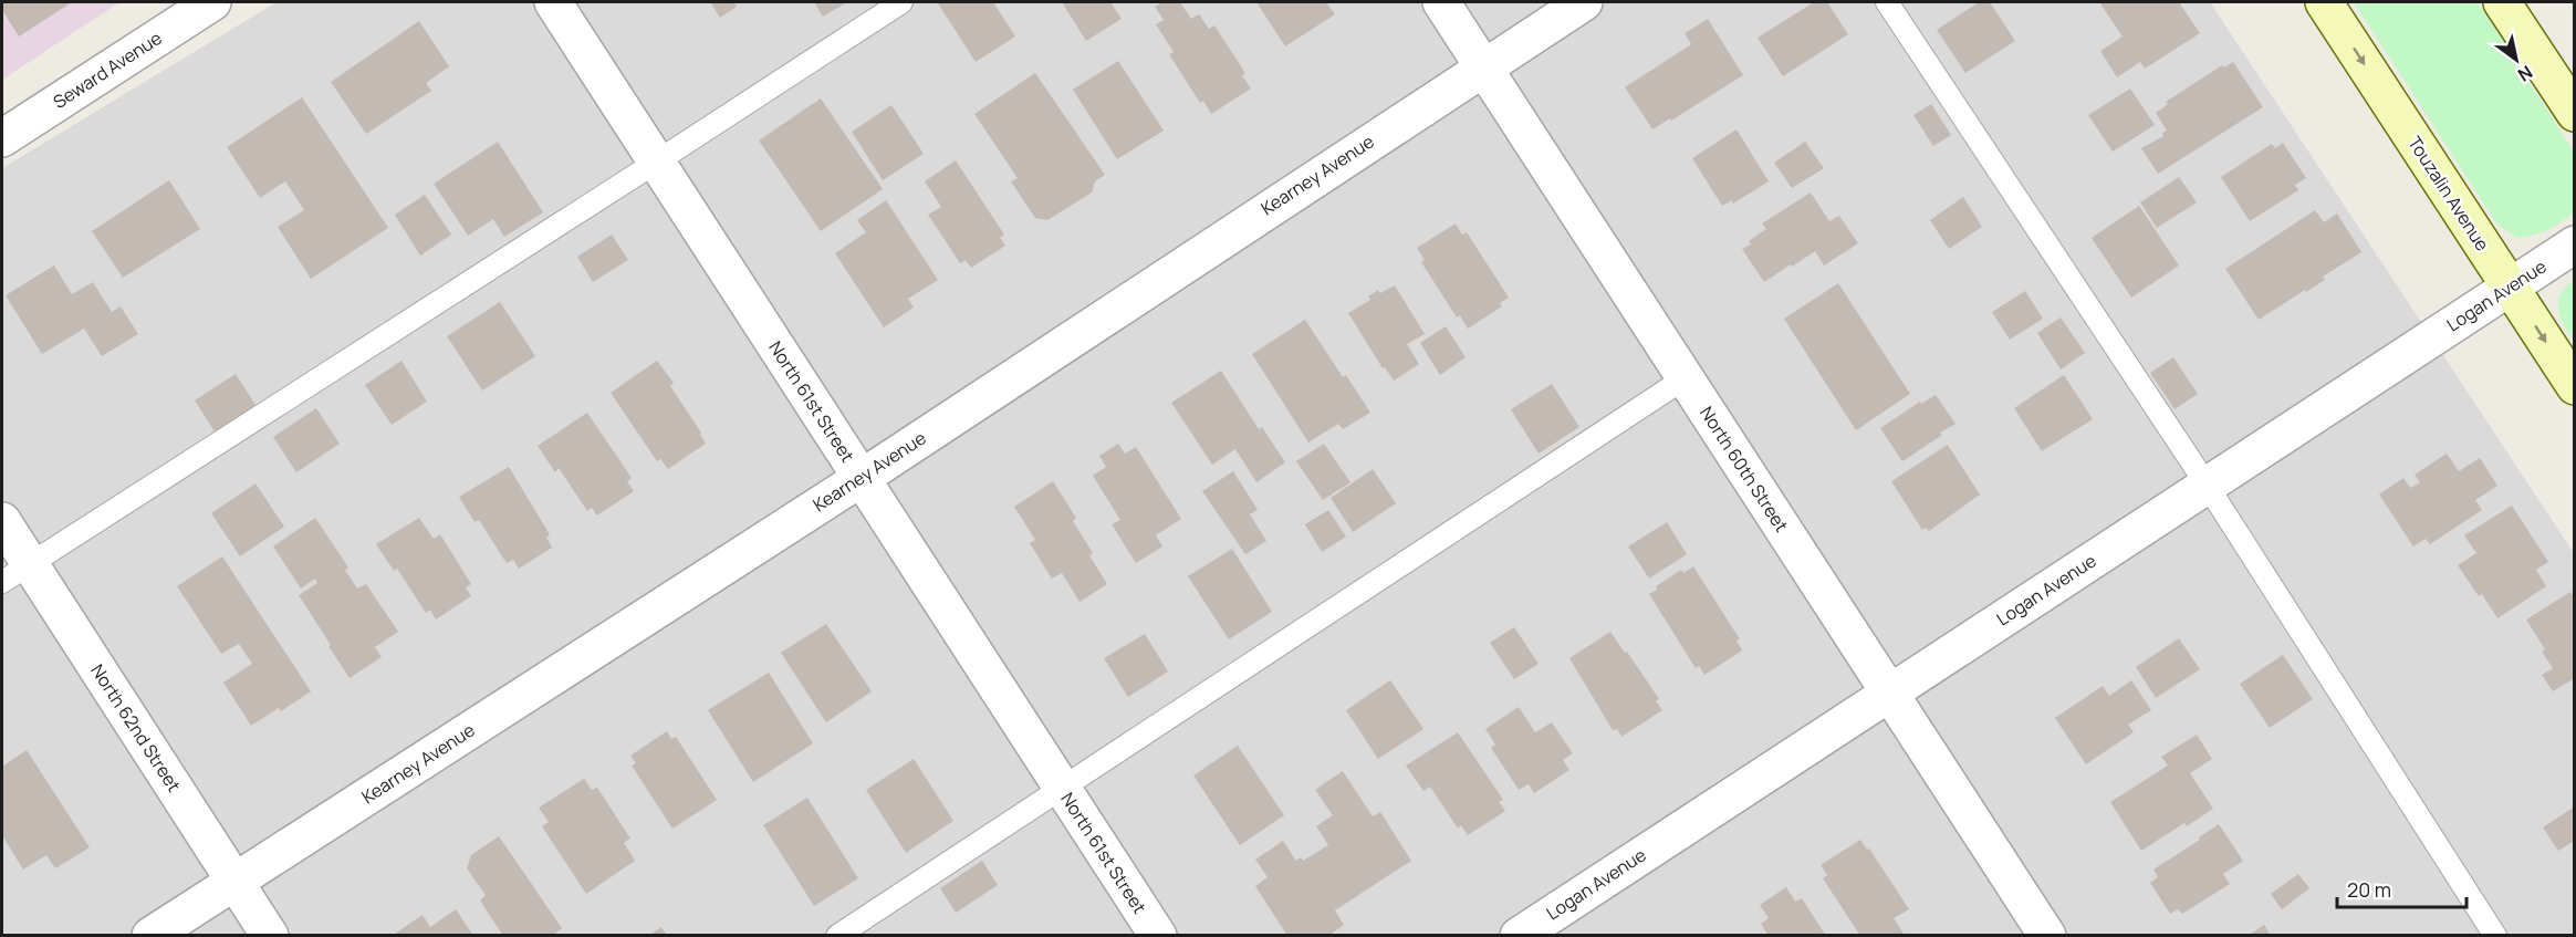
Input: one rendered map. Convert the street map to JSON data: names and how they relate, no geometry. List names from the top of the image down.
{
  "streets": {
    "main road": ["Touzalin Avenue"],
    "street": [
      "Seward Avenue",
      "Kearney Avenue",
      "Logan Avenue",
      "North 61st Street",
      "North 60th Street",
      "North 62nd Street"
    ]
  },
  "crossings": [
    ["Kearney Avenue", "North 61st Street"],
    ["Kearney Avenue", "North 60th Street"],
    ["Kearney Avenue", "North 62nd Street"],
    ["Touzalin Avenue", "Logan Avenue"],
    ["Logan Avenue", "North 60th Street"]
  ],
  "one_way": ["Touzalin Avenue"],
  "scale_bar": "20 m",
  "north": "bottom right"
}
